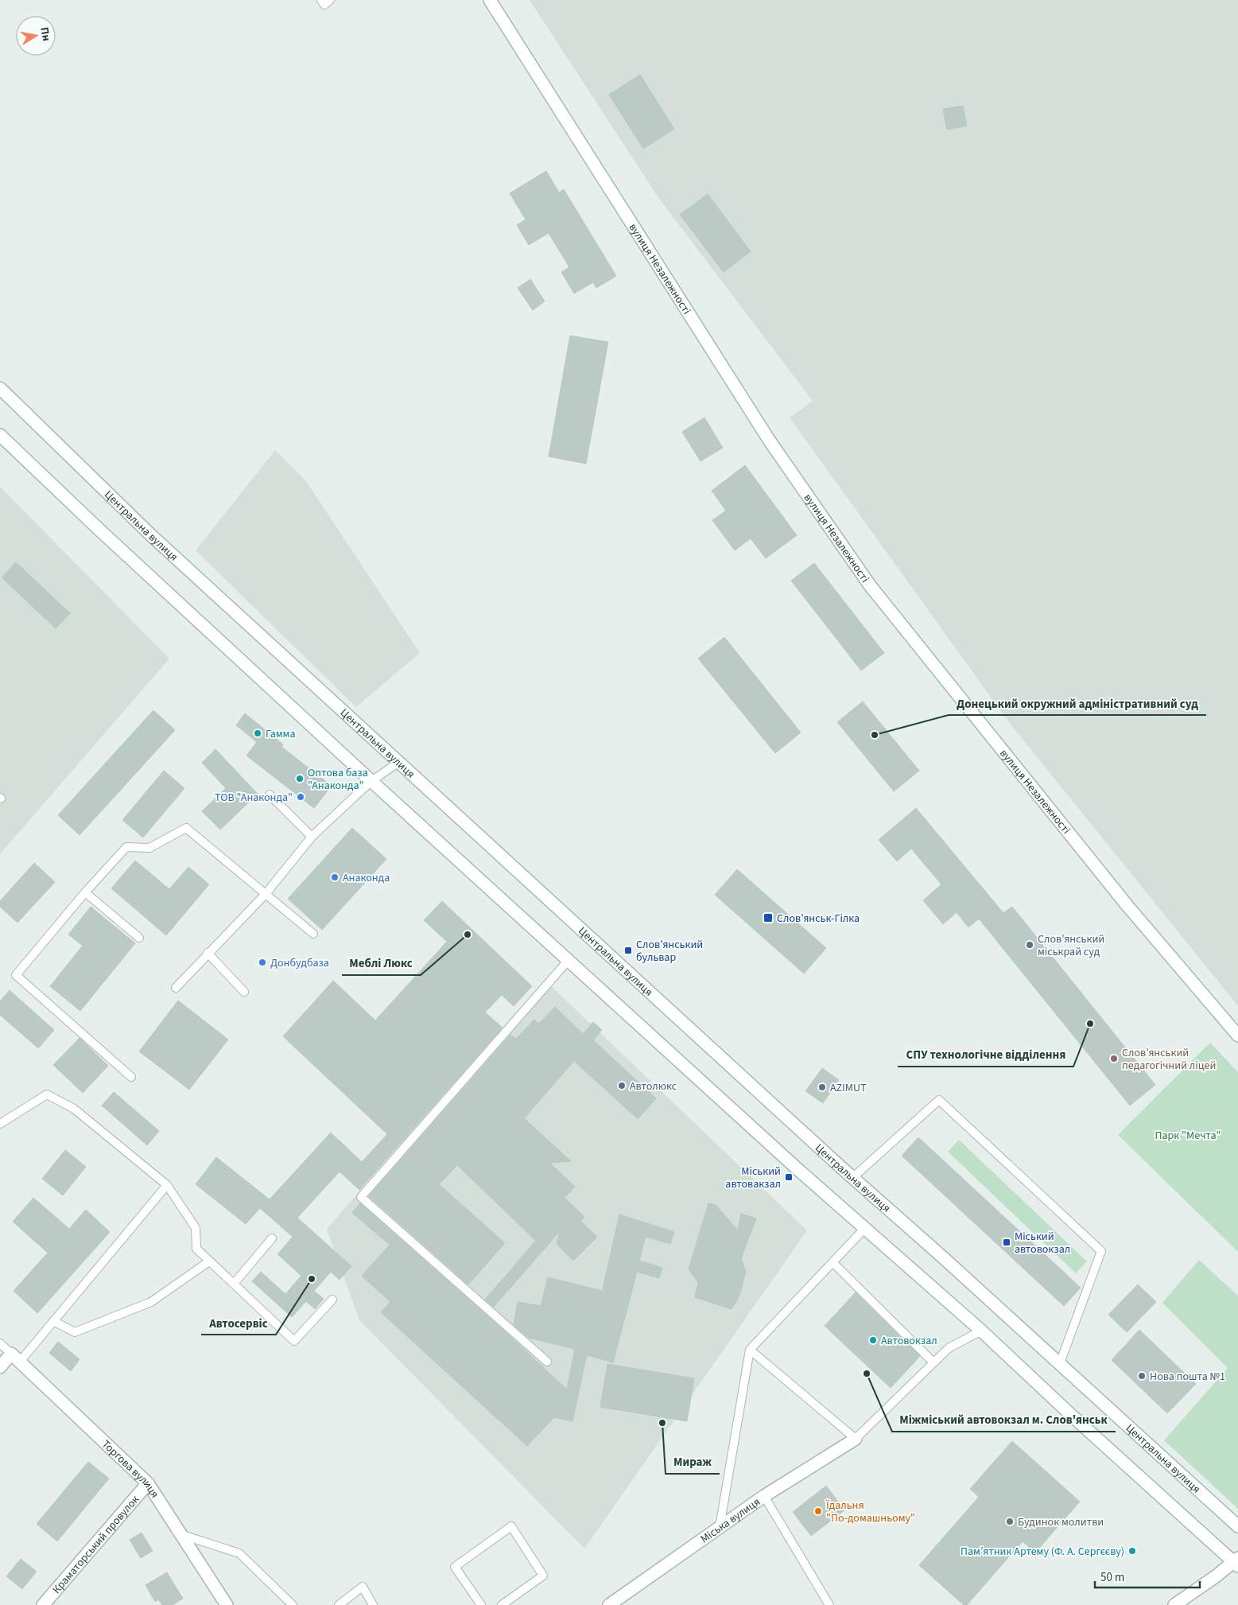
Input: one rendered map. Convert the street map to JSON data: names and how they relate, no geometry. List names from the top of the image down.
{
  "streets": {
    "street": [
      "вулиця Незалежності",
      "Центральна вулиця",
      "Торгова вулиця",
      "Міська вулиця",
      "Краматорський провулок"
    ]
  },
  "crossings": [
    ["Торгова вулиця", "Краматорський провулок"]
  ],
  "parks": ["Парк \"Мечта\""],
  "places": {
    "other": [
      "Гамма",
      "Донецький окружний адміністративний суд",
      "Оптова база \"Анаконда\"",
      "ТОВ \"Анаконда\"",
      "Анаконда",
      "Меблі Люкс",
      "Слов'янський міськрай суд",
      "Донбудбаза",
      "СПУ технологічне відділення",
      "Слов'янський педагогічний ліцей",
      "Автолюкс",
      "AZIMUT",
      "Автосервіс",
      "Автовокзал",
      "Міжміський автовокзал м. Слов'янськ",
      "Нова пошта №1",
      "Мираж",
      "Їдальня \"По-домашньому\"",
      "Будинок молитви",
      "Пам’ятник Артему (Ф. А. Сергєєву)"
    ],
    "transit": [
      "Слов'янськ-Гілка",
      "Слов'янський бульвар",
      "Міський автовакзал",
      "Міський автовокзал"
    ]
  },
  "scale_bar": "50 m",
  "north": "right"
}
